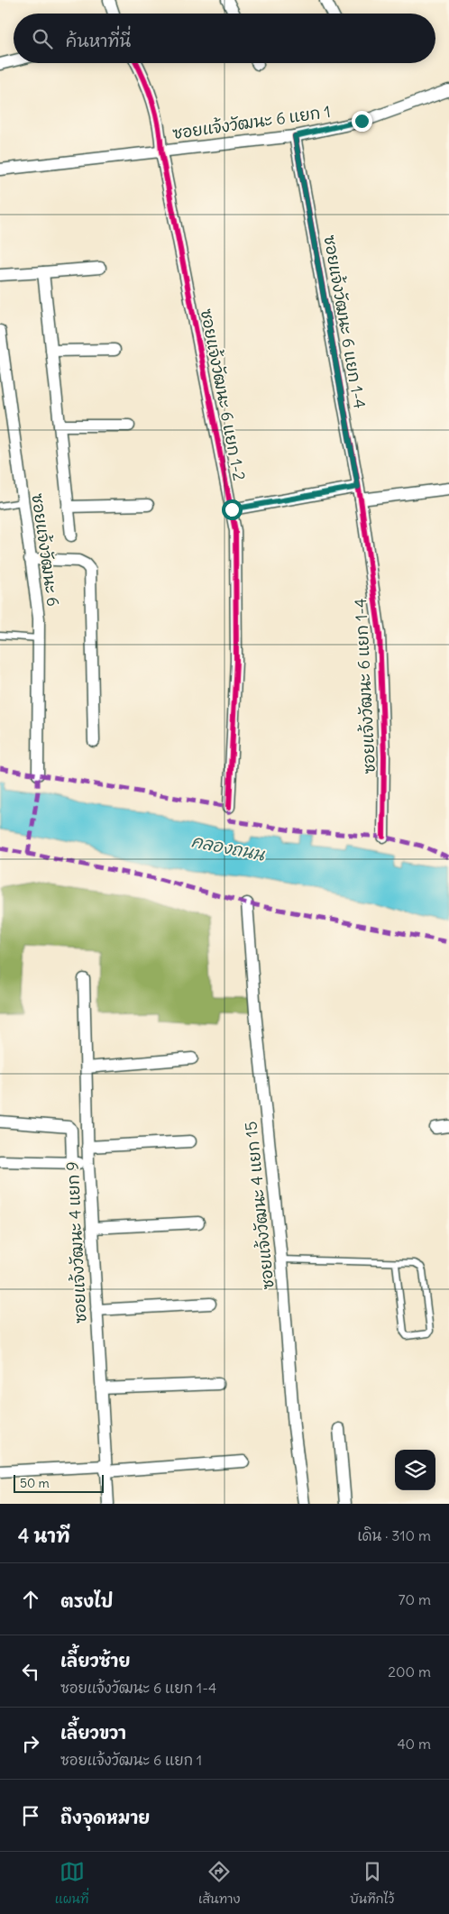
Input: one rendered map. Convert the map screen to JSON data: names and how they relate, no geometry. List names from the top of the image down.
{
  "streets": {
    "street": [
      "ซอยแจ้งวัฒนะ 6 แยก 1",
      "ซอยแจ้งวัฒนะ 6 แยก 1-4",
      "ซอยแจ้งวัฒนะ 6 แยก 1-2",
      "ซอยแจ้งวัฒนะ 6",
      "ซอยแจ้งวัฒนะ 4 แยก 15",
      "ซอยแจ้งวัฒนะ 4 แยก 9"
    ]
  },
  "crossings": [
    ["ซอยแจ้งวัฒนะ 6 แยก 1", "ซอยแจ้งวัฒนะ 6 แยก 1-4"],
    ["ซอยแจ้งวัฒนะ 6 แยก 1", "ซอยแจ้งวัฒนะ 6 แยก 1-2"]
  ],
  "water": ["คลองถนน"],
  "scale_bar": "50 m",
  "page": {
    "search": "ค้นหาที่นี่",
    "scale": "50 m",
    "heading": ["4 นาที", "เดิน · 310 m"],
    "list": [
      ["ตรงไป", "70 m"],
      ["เลี้ยวซ้าย", "ซอยแจ้งวัฒนะ 6 แยก 1-4", "200 m"],
      ["เลี้ยวขวา", "ซอยแจ้งวัฒนะ 6 แยก 1", "40 m"],
      "ถึงจุดหมาย"
    ],
    "nav": ["แผนที่", "เส้นทาง", "บันทึกไว้"]
  }
}
